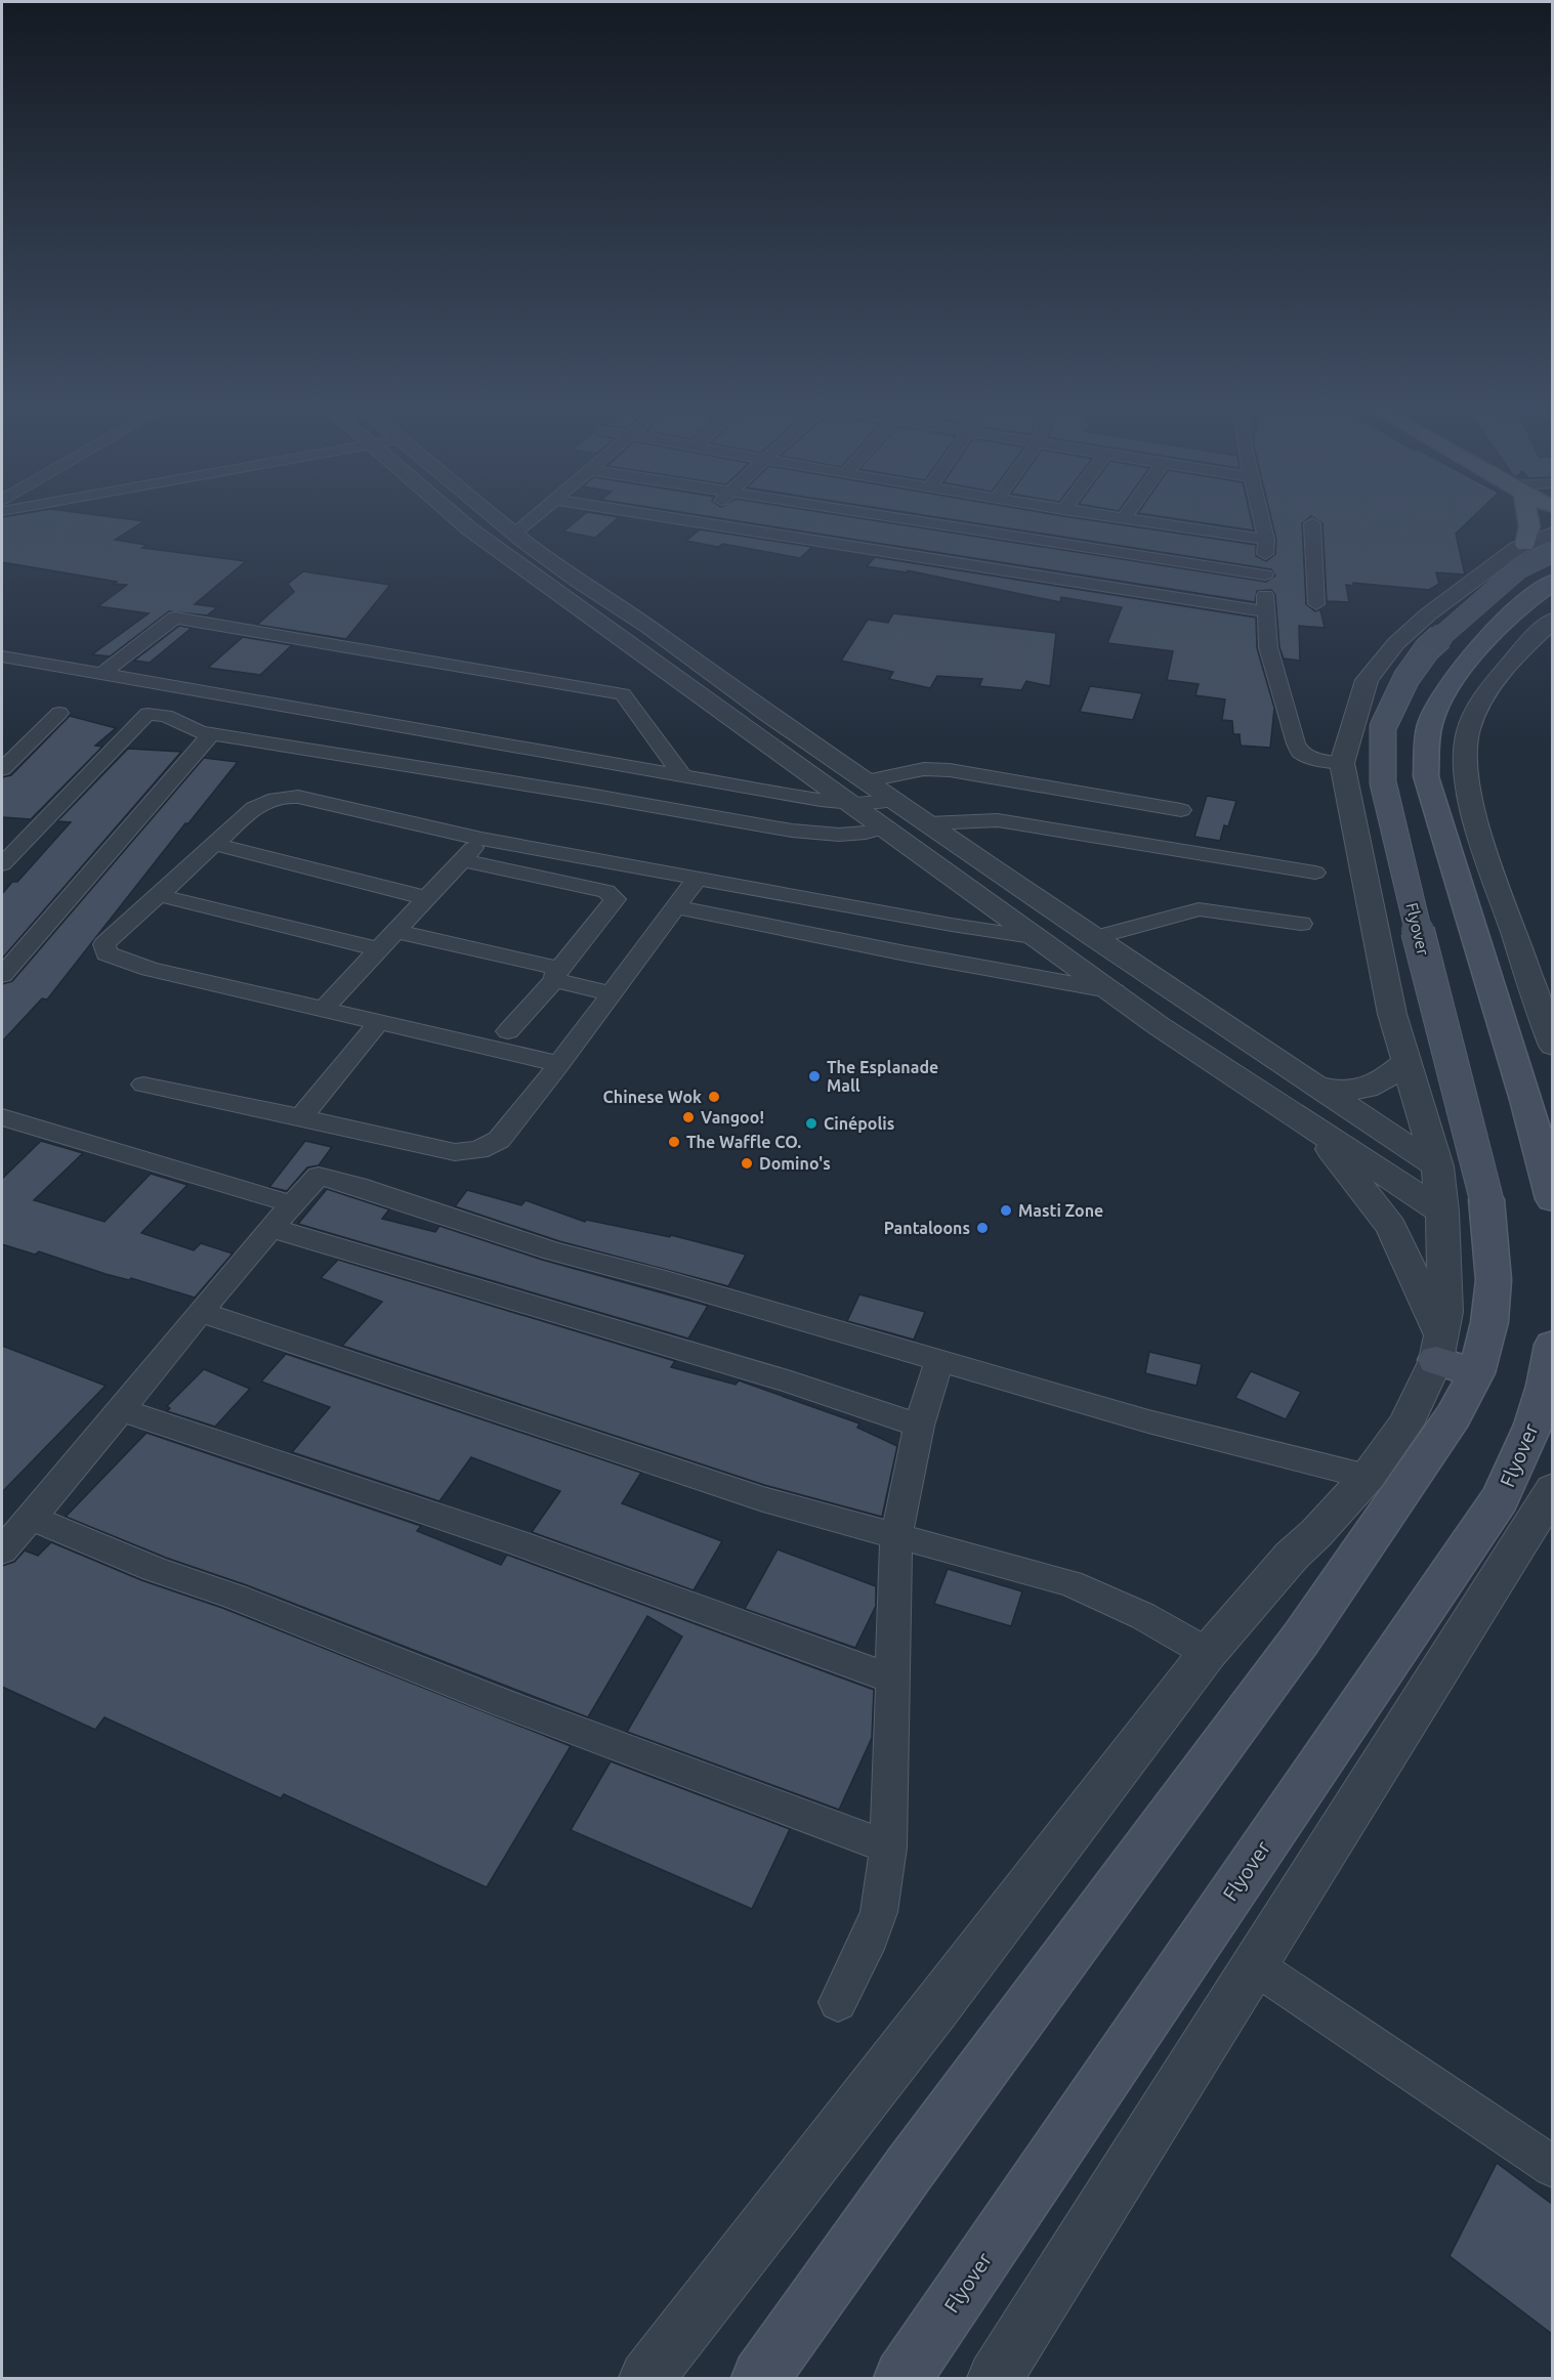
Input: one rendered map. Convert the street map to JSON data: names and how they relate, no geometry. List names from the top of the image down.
{
  "streets": {
    "main road": ["Flyover"]
  },
  "places": [
    "The Esplanade Mall",
    "Chinese Wok",
    "Vangoo!",
    "Cinépolis",
    "The Waffle CO.",
    "Domino's",
    "Masti Zone",
    "Pantaloons"
  ]
}
